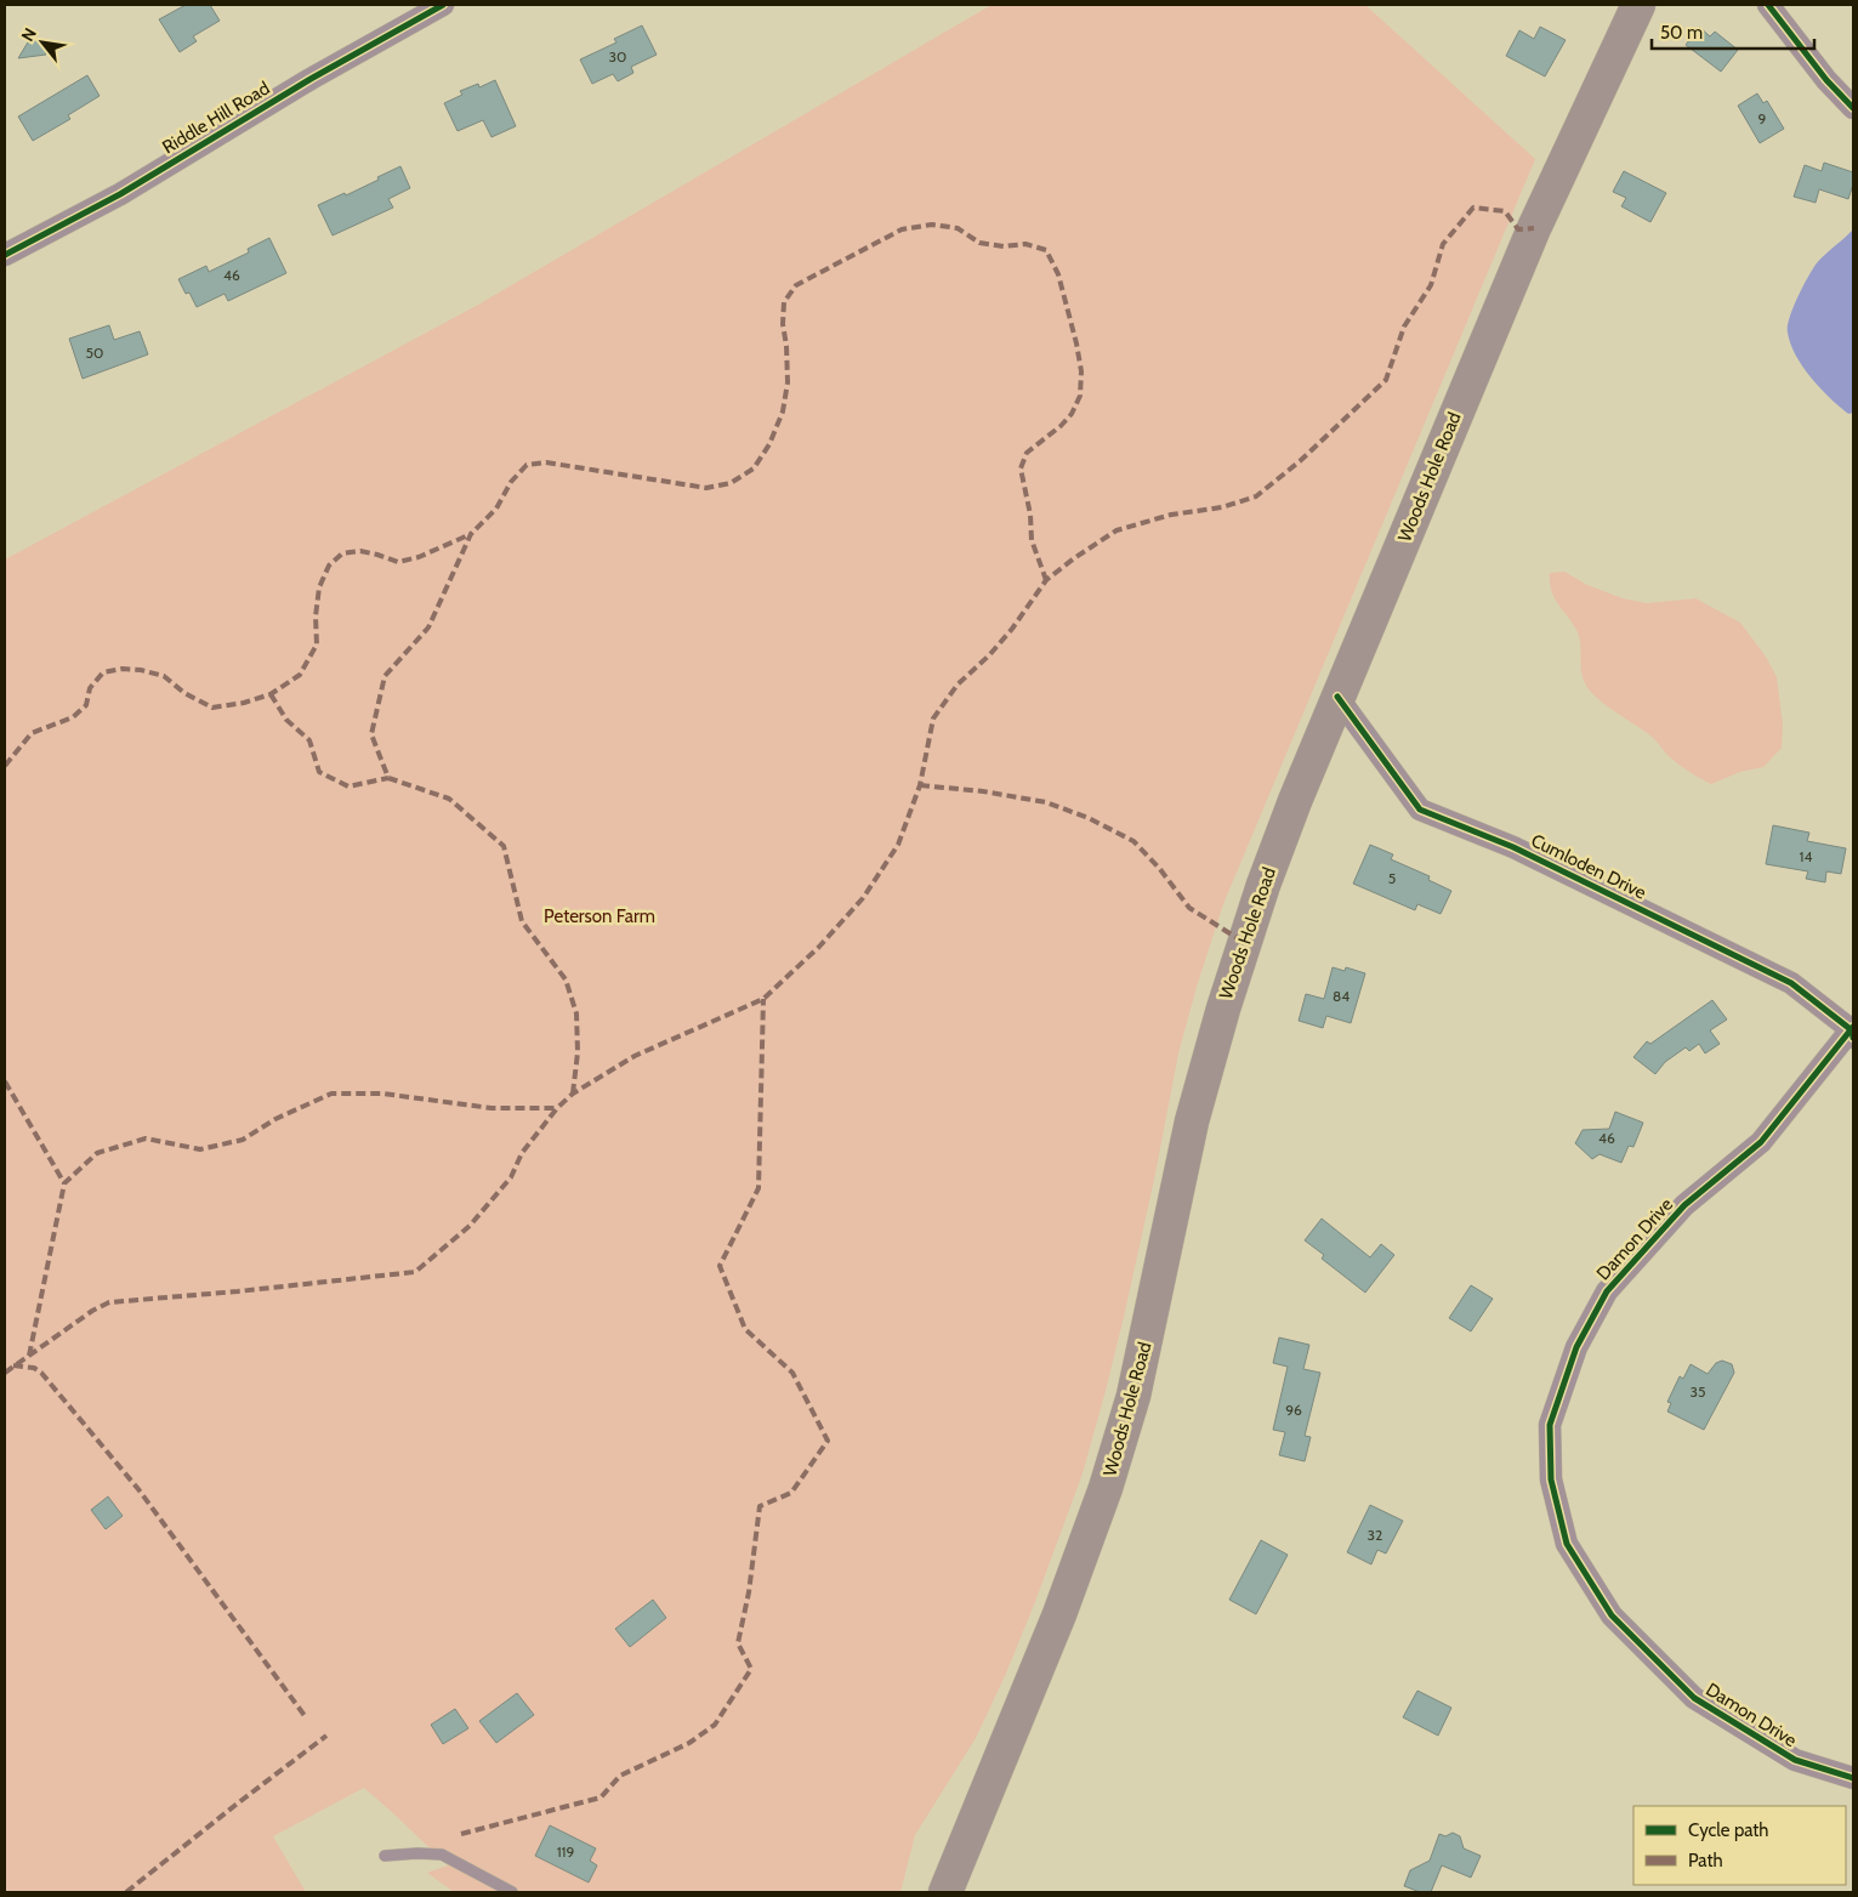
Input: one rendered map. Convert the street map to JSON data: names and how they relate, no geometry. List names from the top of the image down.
{
  "streets": {
    "highway": ["Woods Hole Road"],
    "street": ["Riddle Hill Road", "Cumloden Drive", "Damon Drive"]
  },
  "crossings": [
    ["Woods Hole Road", "Cumloden Drive"],
    ["Cumloden Drive", "Damon Drive"]
  ],
  "parks": ["Peterson Farm"],
  "house_numbers": [
    "30",
    "9",
    "46",
    "50",
    "14",
    "5",
    "84",
    "46",
    "35",
    "96",
    "32",
    "119"
  ],
  "legend": ["Cycle path", "Path"],
  "scale_bar": "50 m",
  "north": "top left"
}
